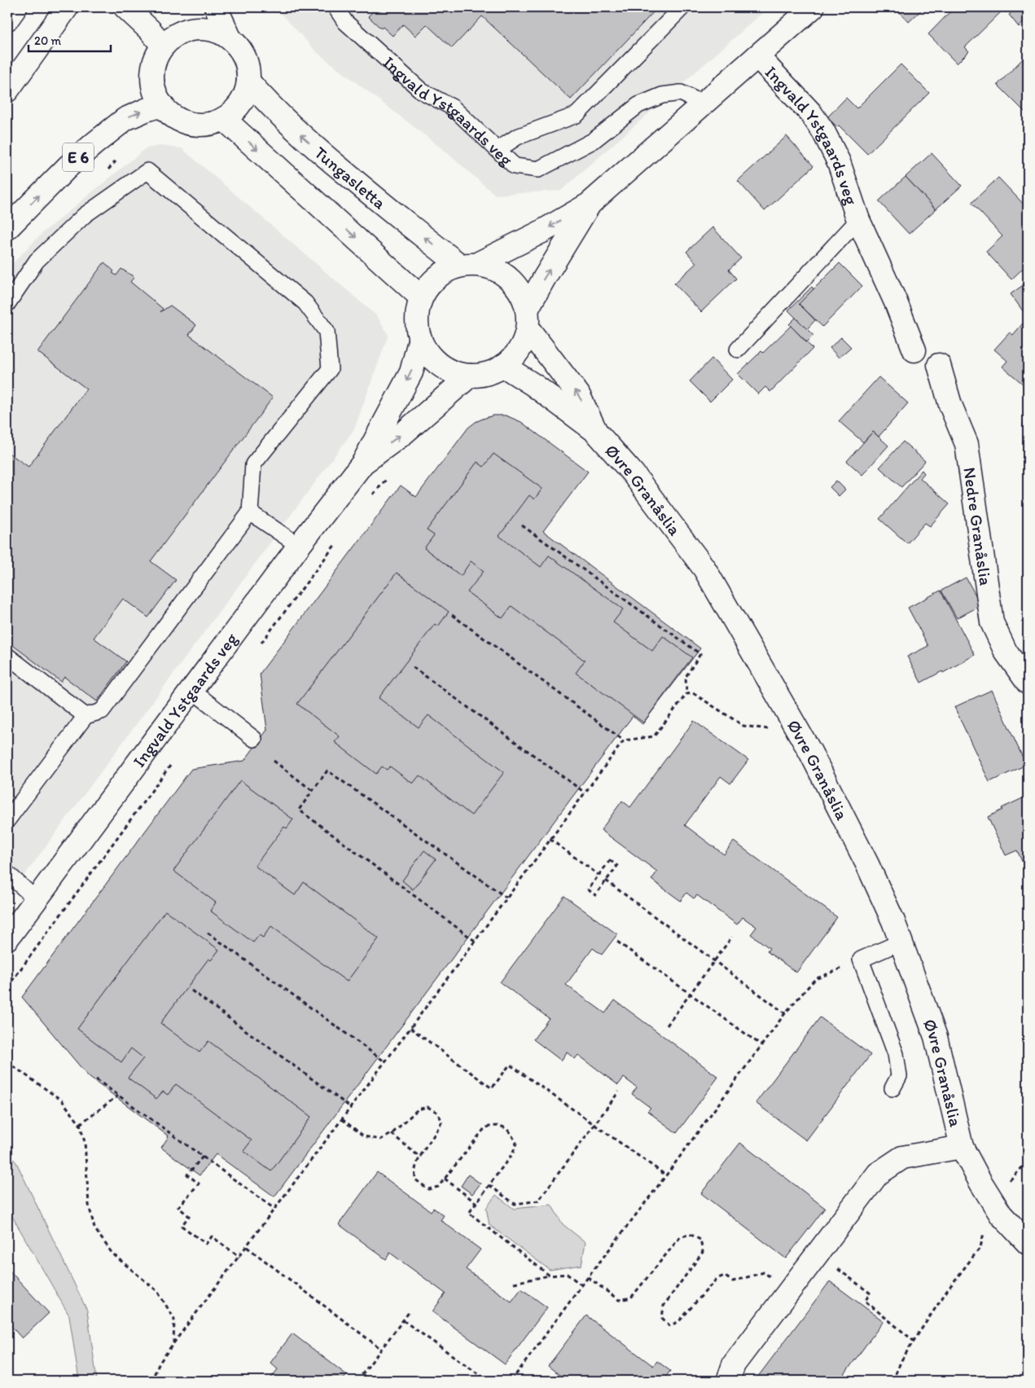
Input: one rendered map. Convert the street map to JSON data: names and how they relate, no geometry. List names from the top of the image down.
{
  "streets": {
    "main road": [
      "Ingvald Ystgaards veg",
      "E 6",
      "Tungasletta",
      "Øvre Granåslia",
      "Nedre Granåslia"
    ]
  },
  "crossings": [
    ["Ingvald Ystgaards veg", "Tungasletta"],
    ["Ingvald Ystgaards veg", "Øvre Granåslia"],
    ["E 6", "Tungasletta"],
    ["Tungasletta", "Øvre Granåslia"]
  ],
  "scale_bar": "20 m"
}
